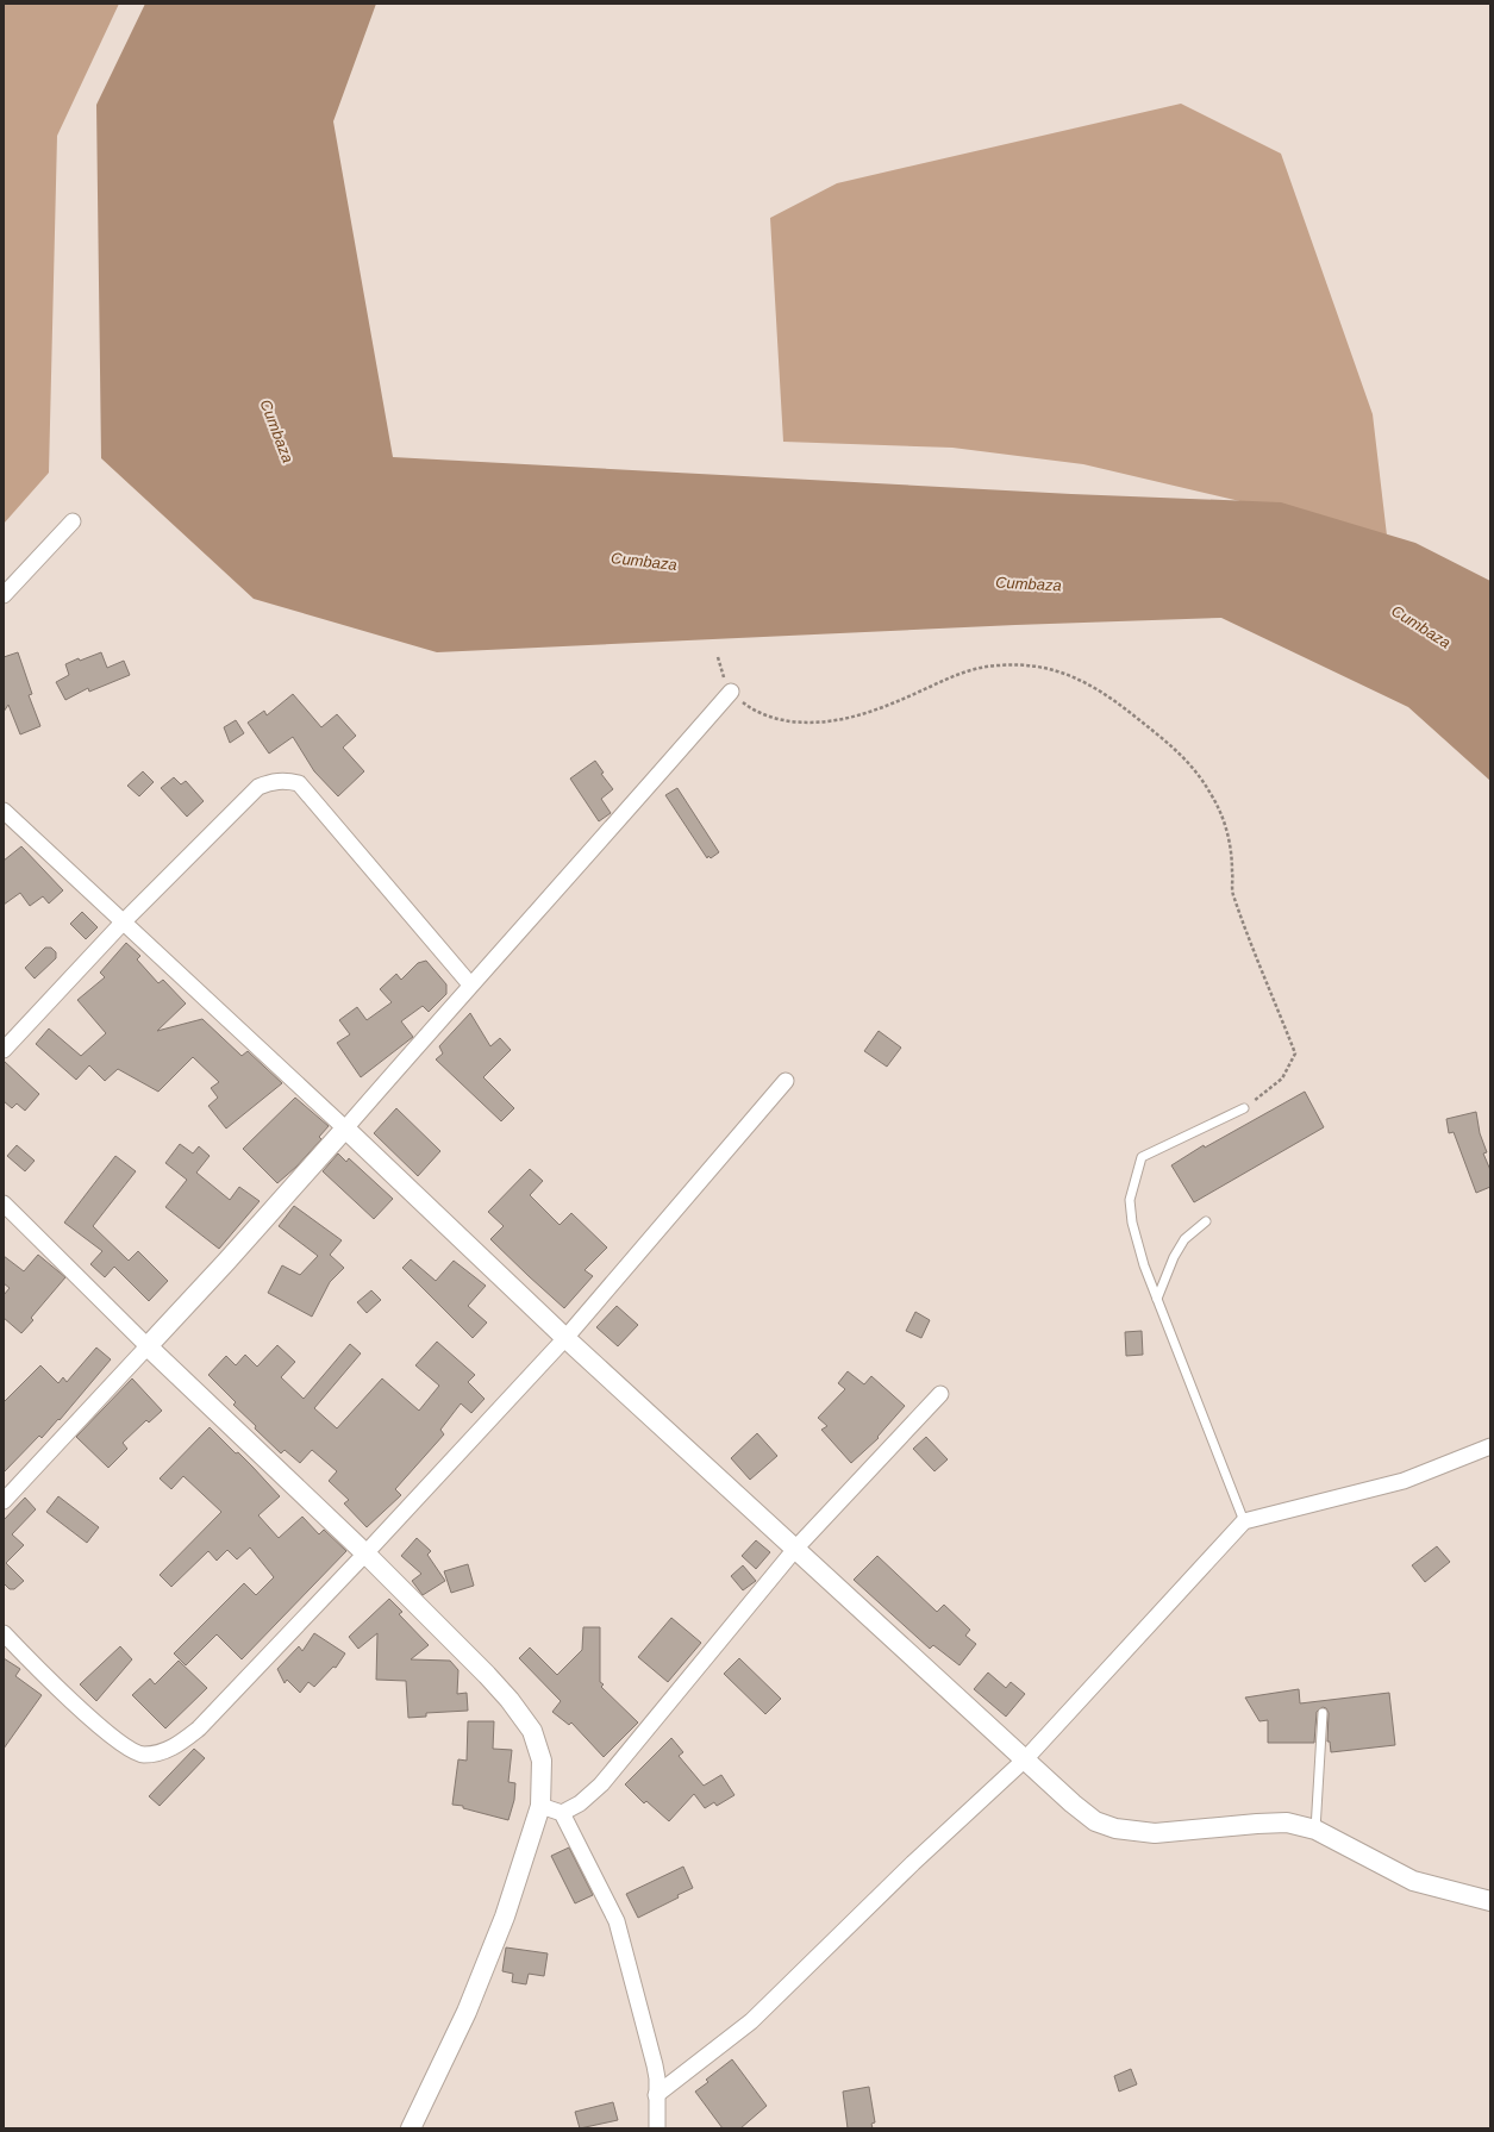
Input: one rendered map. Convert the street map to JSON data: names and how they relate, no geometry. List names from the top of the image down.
{
  "water": ["Cumbaza"]
}
